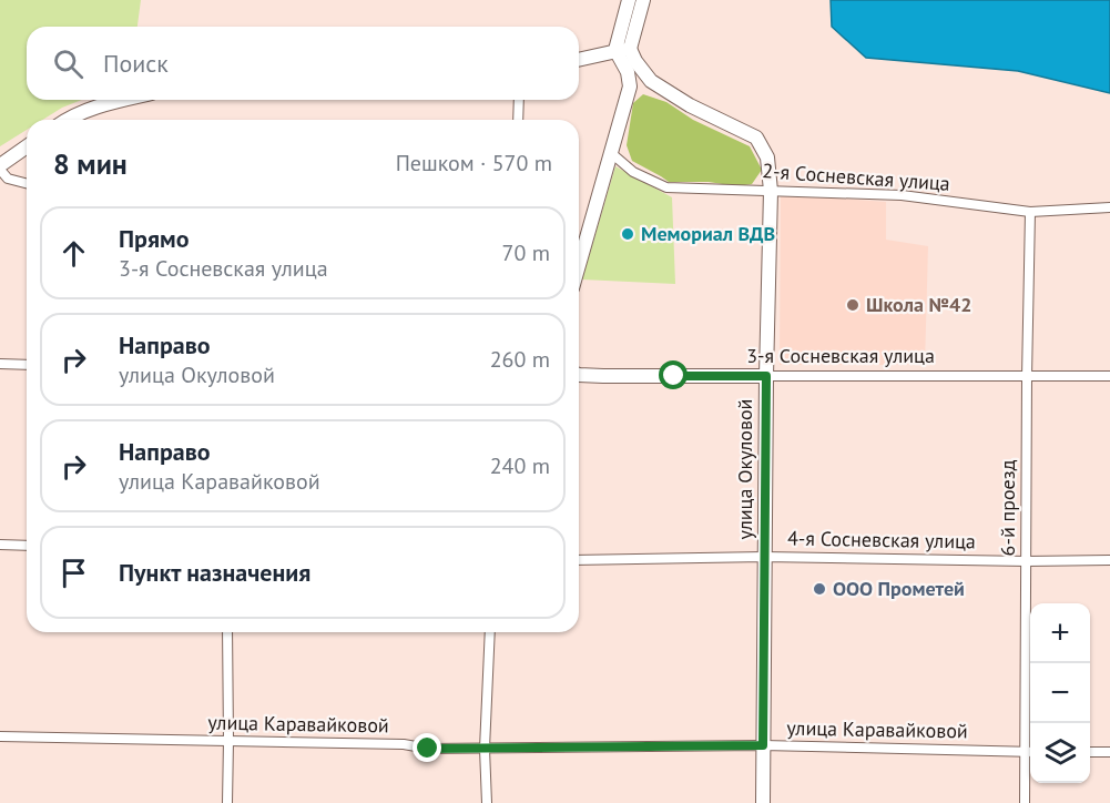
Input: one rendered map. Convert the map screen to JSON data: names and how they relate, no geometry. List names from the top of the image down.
{
  "streets": {
    "main road": ["3-я Сосневская улица", "улица Окуловой"],
    "street": [
      "2-я Сосневская улица",
      "6-й проезд",
      "4-я Сосневская улица",
      "улица Каравайковой"
    ]
  },
  "crossings": [
    ["2-я Сосневская улица", "улица Окуловой"],
    ["2-я Сосневская улица", "6-й проезд"],
    ["3-я Сосневская улица", "улица Окуловой"],
    ["3-я Сосневская улица", "6-й проезд"],
    ["улица Окуловой", "4-я Сосневская улица"],
    ["улица Окуловой", "улица Каравайковой"],
    ["6-й проезд", "4-я Сосневская улица"],
    ["6-й проезд", "улица Каравайковой"]
  ],
  "places": ["Мемориал ВДВ", "Школа №42", "ООО Прометей"],
  "page": {
    "search": "Поиск",
    "heading": ["8 мин", "Пешком · 570 m"],
    "list": [
      ["Прямо", "3-я Сосневская улица", "70 m"],
      ["Направо", "улица Окуловой", "260 m"],
      ["Направо", "улица Каравайковой", "240 m"],
      "Пункт назначения"
    ],
    "map_buttons": ["+", "−"]
  }
}
